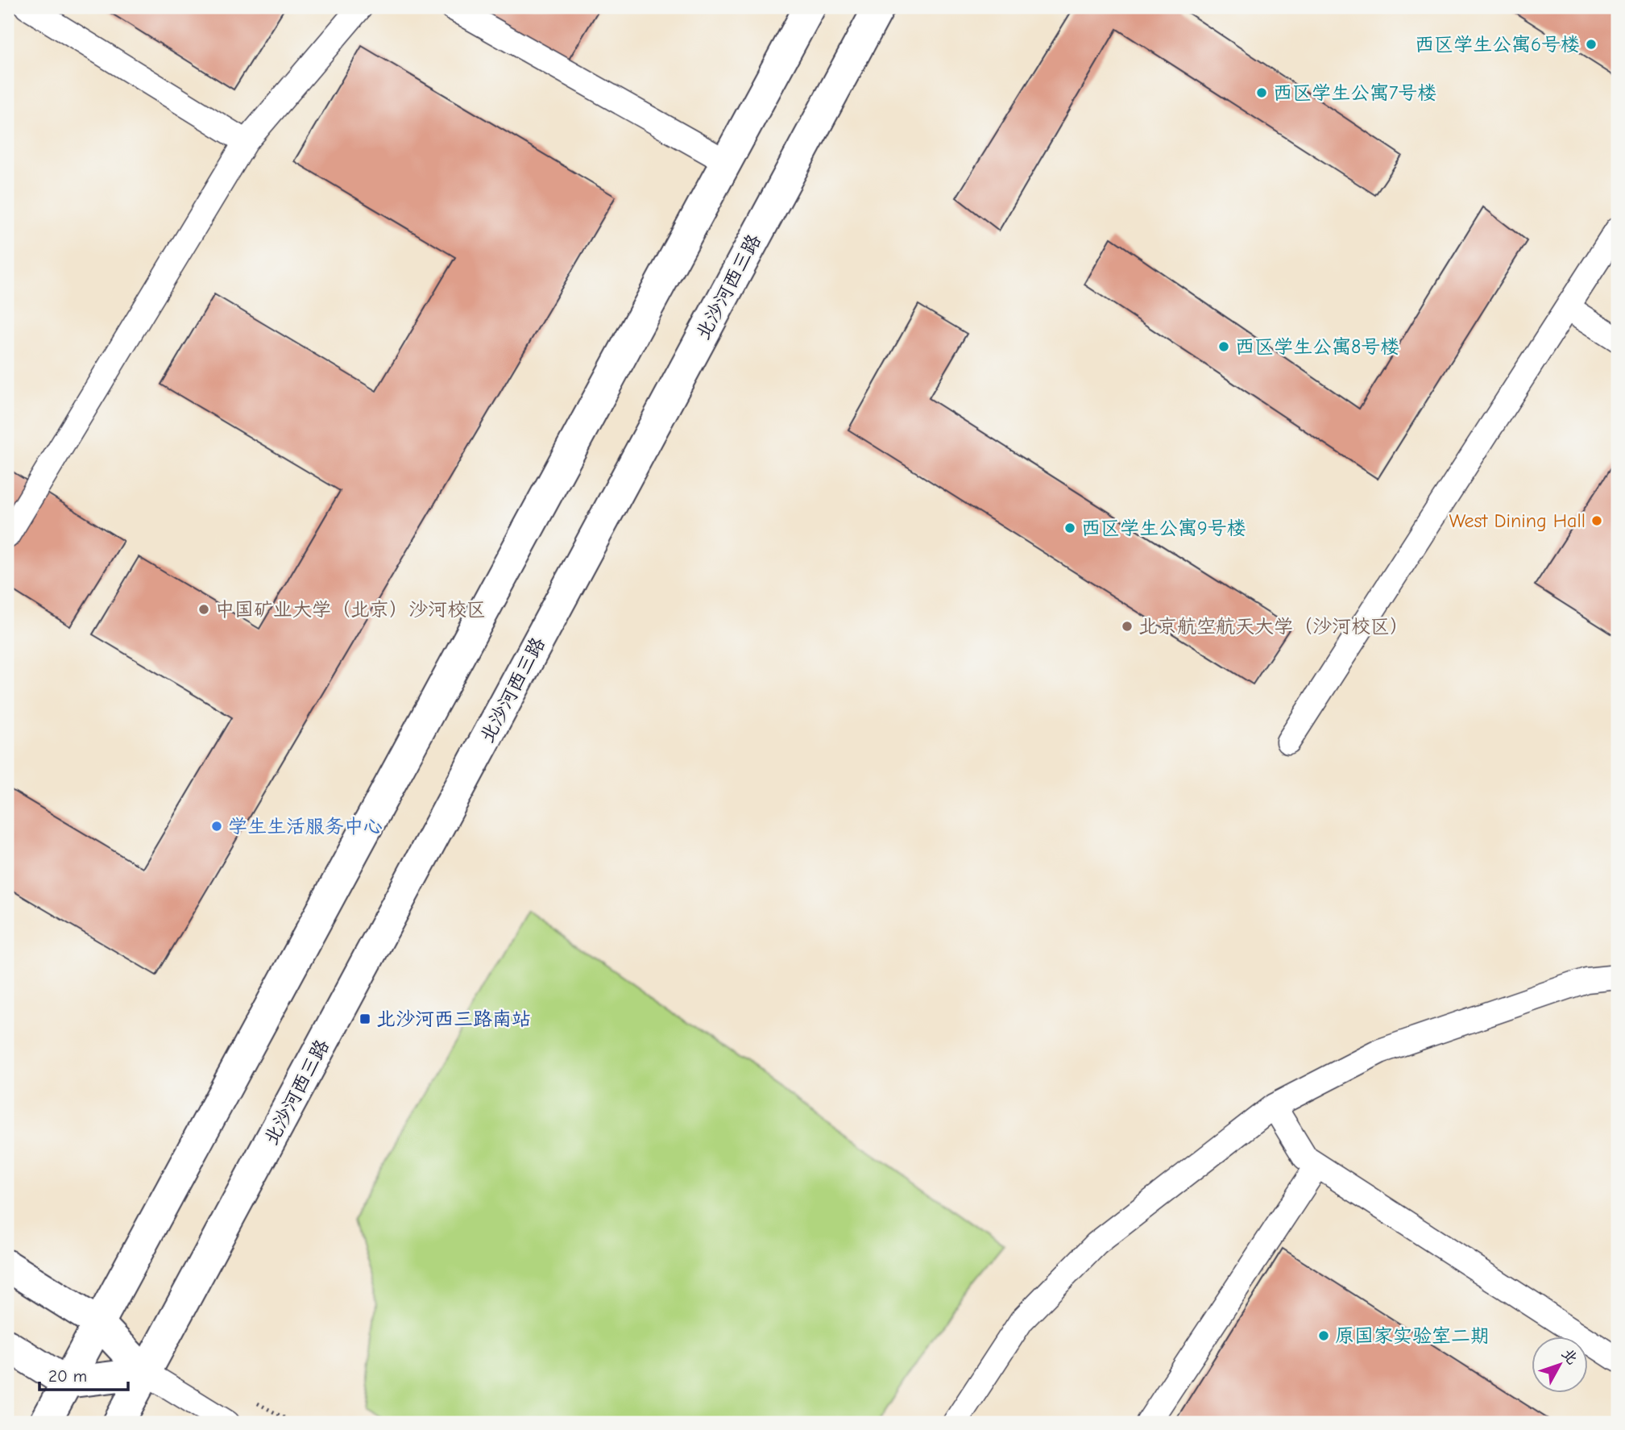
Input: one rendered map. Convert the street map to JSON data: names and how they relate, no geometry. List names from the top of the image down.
{
  "streets": {
    "street": ["北沙河西三路"]
  },
  "places": {
    "other": [
      "西区学生公寓6号楼",
      "西区学生公寓7号楼",
      "西区学生公寓8号楼",
      "West Dining Hall",
      "西区学生公寓9号楼",
      "中国矿业大学（北京）沙河校区",
      "北京航空航天大学（沙河校区）",
      "学生生活服务中心",
      "原国家实验室二期"
    ],
    "transit": ["北沙河西三路南站"]
  },
  "scale_bar": "20 m",
  "north": "top right"
}
